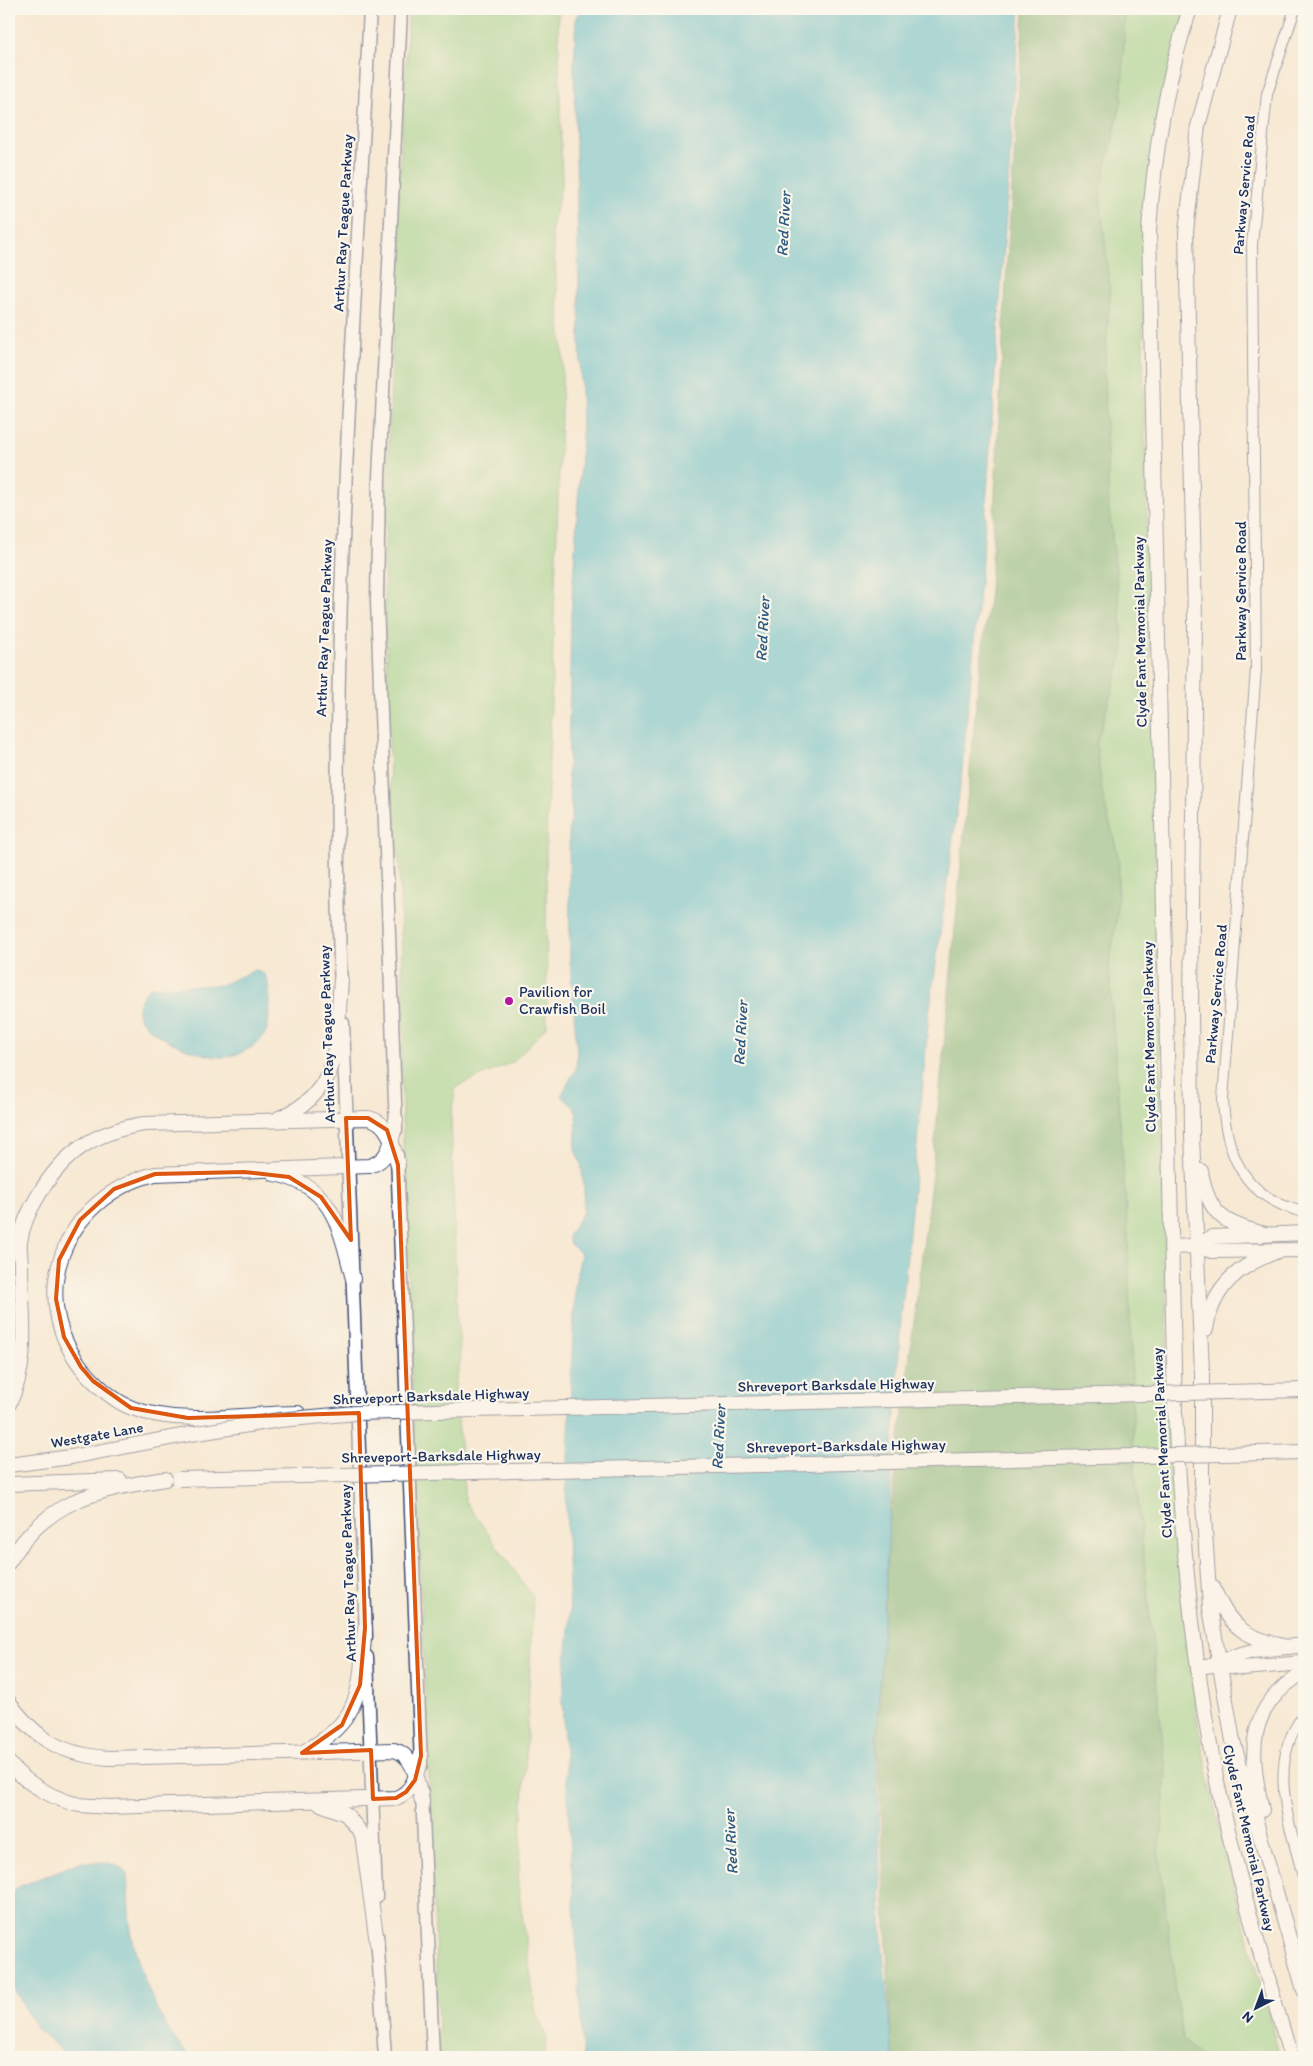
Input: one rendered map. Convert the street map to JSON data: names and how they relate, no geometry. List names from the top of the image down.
{
  "streets": {
    "main road": [
      "Clyde Fant Memorial Parkway",
      "Shreveport Barksdale Highway",
      "Westgate Lane",
      "Shreveport-Barksdale Highway"
    ],
    "street": ["Parkway Service Road", "Arthur Ray Teague Parkway"]
  },
  "crossings": [
    ["Shreveport Barksdale Highway", "Westgate Lane"]
  ],
  "water": ["Red River"],
  "places": ["Pavilion for Crawfish Boil"],
  "north": "bottom left"
}
